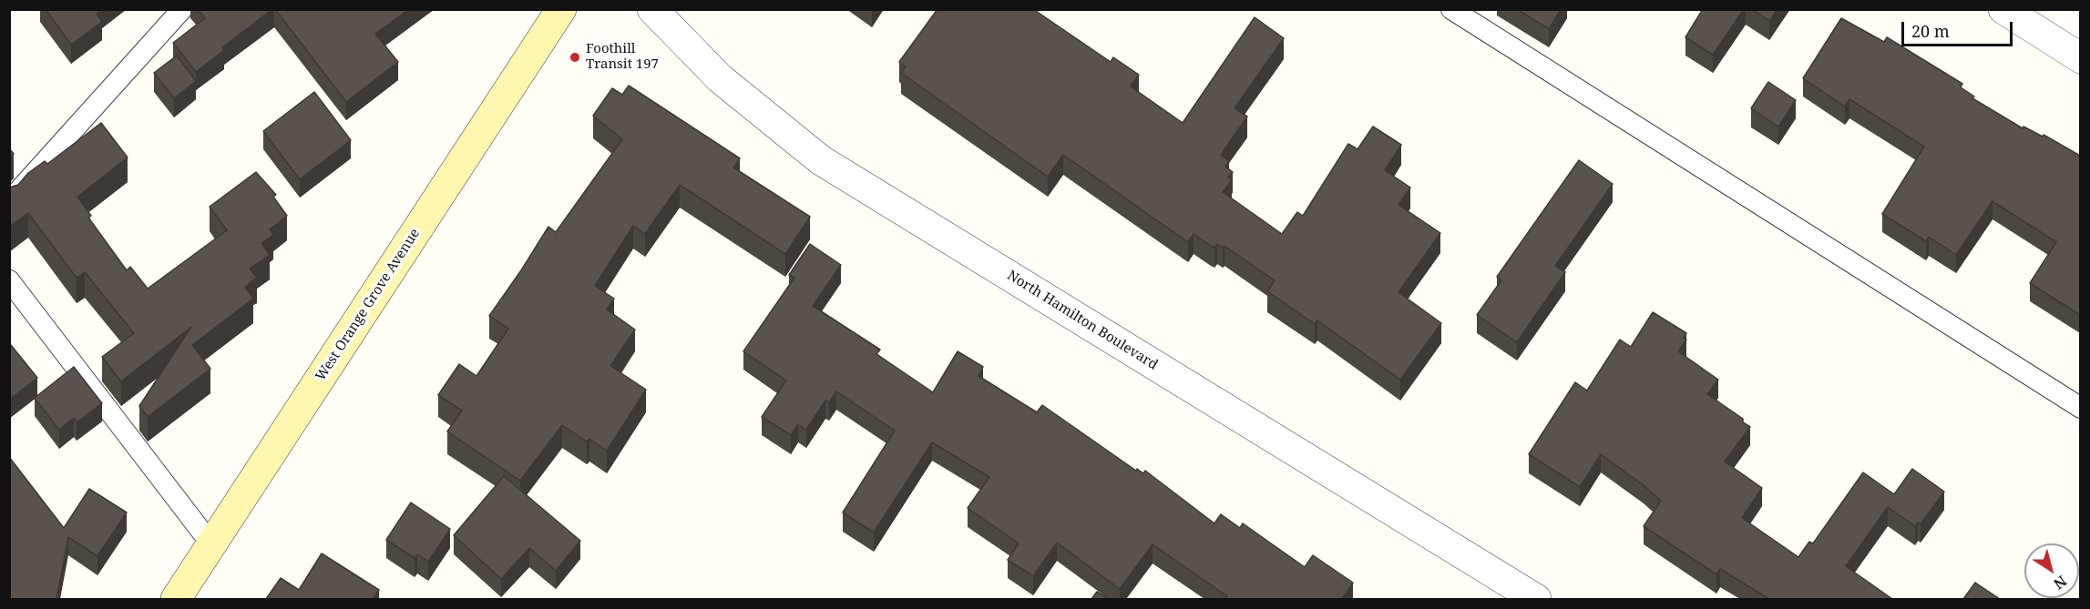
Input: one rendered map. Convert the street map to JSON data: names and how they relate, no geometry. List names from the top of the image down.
{
  "streets": {
    "street": ["West Orange Grove Avenue", "North Hamilton Boulevard"]
  },
  "places": ["Foothill Transit 197"],
  "scale_bar": "20 m",
  "north": "bottom right"
}
